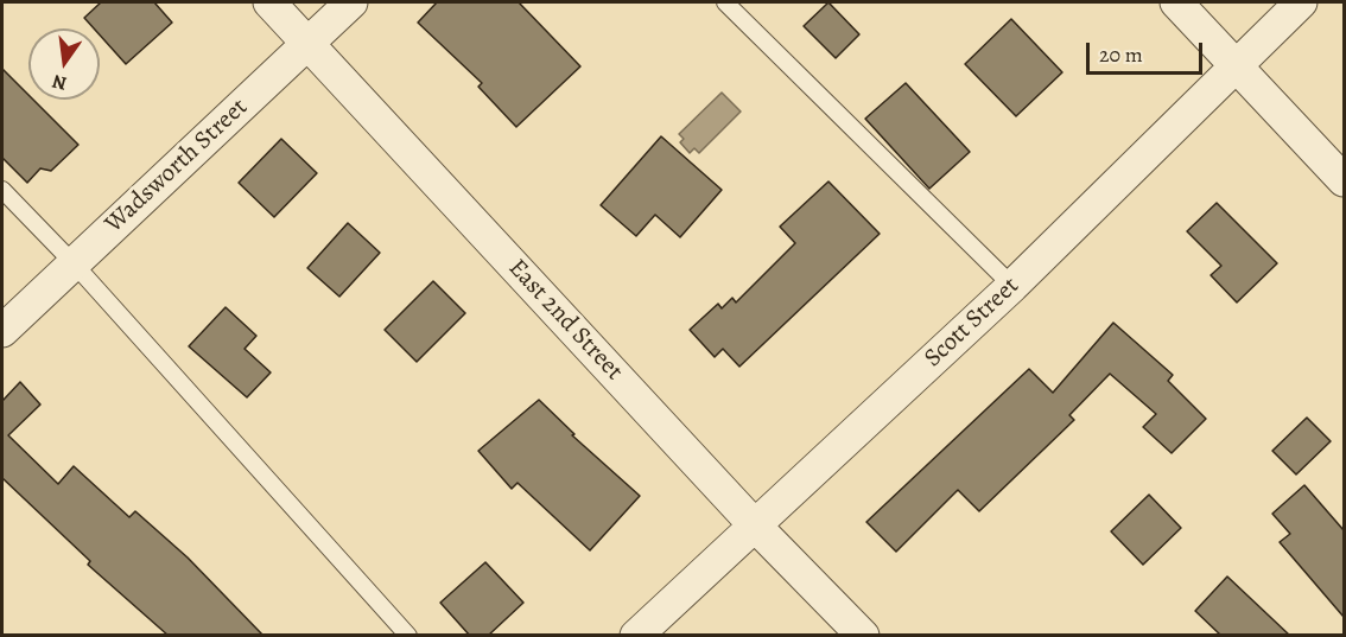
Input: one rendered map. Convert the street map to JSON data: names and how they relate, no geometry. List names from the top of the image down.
{
  "streets": {
    "street": ["Wadsworth Street", "East 2nd Street", "Scott Street"]
  },
  "crossings": [
    ["Wadsworth Street", "East 2nd Street"],
    ["East 2nd Street", "Scott Street"]
  ],
  "scale_bar": "20 m",
  "north": "bottom"
}
